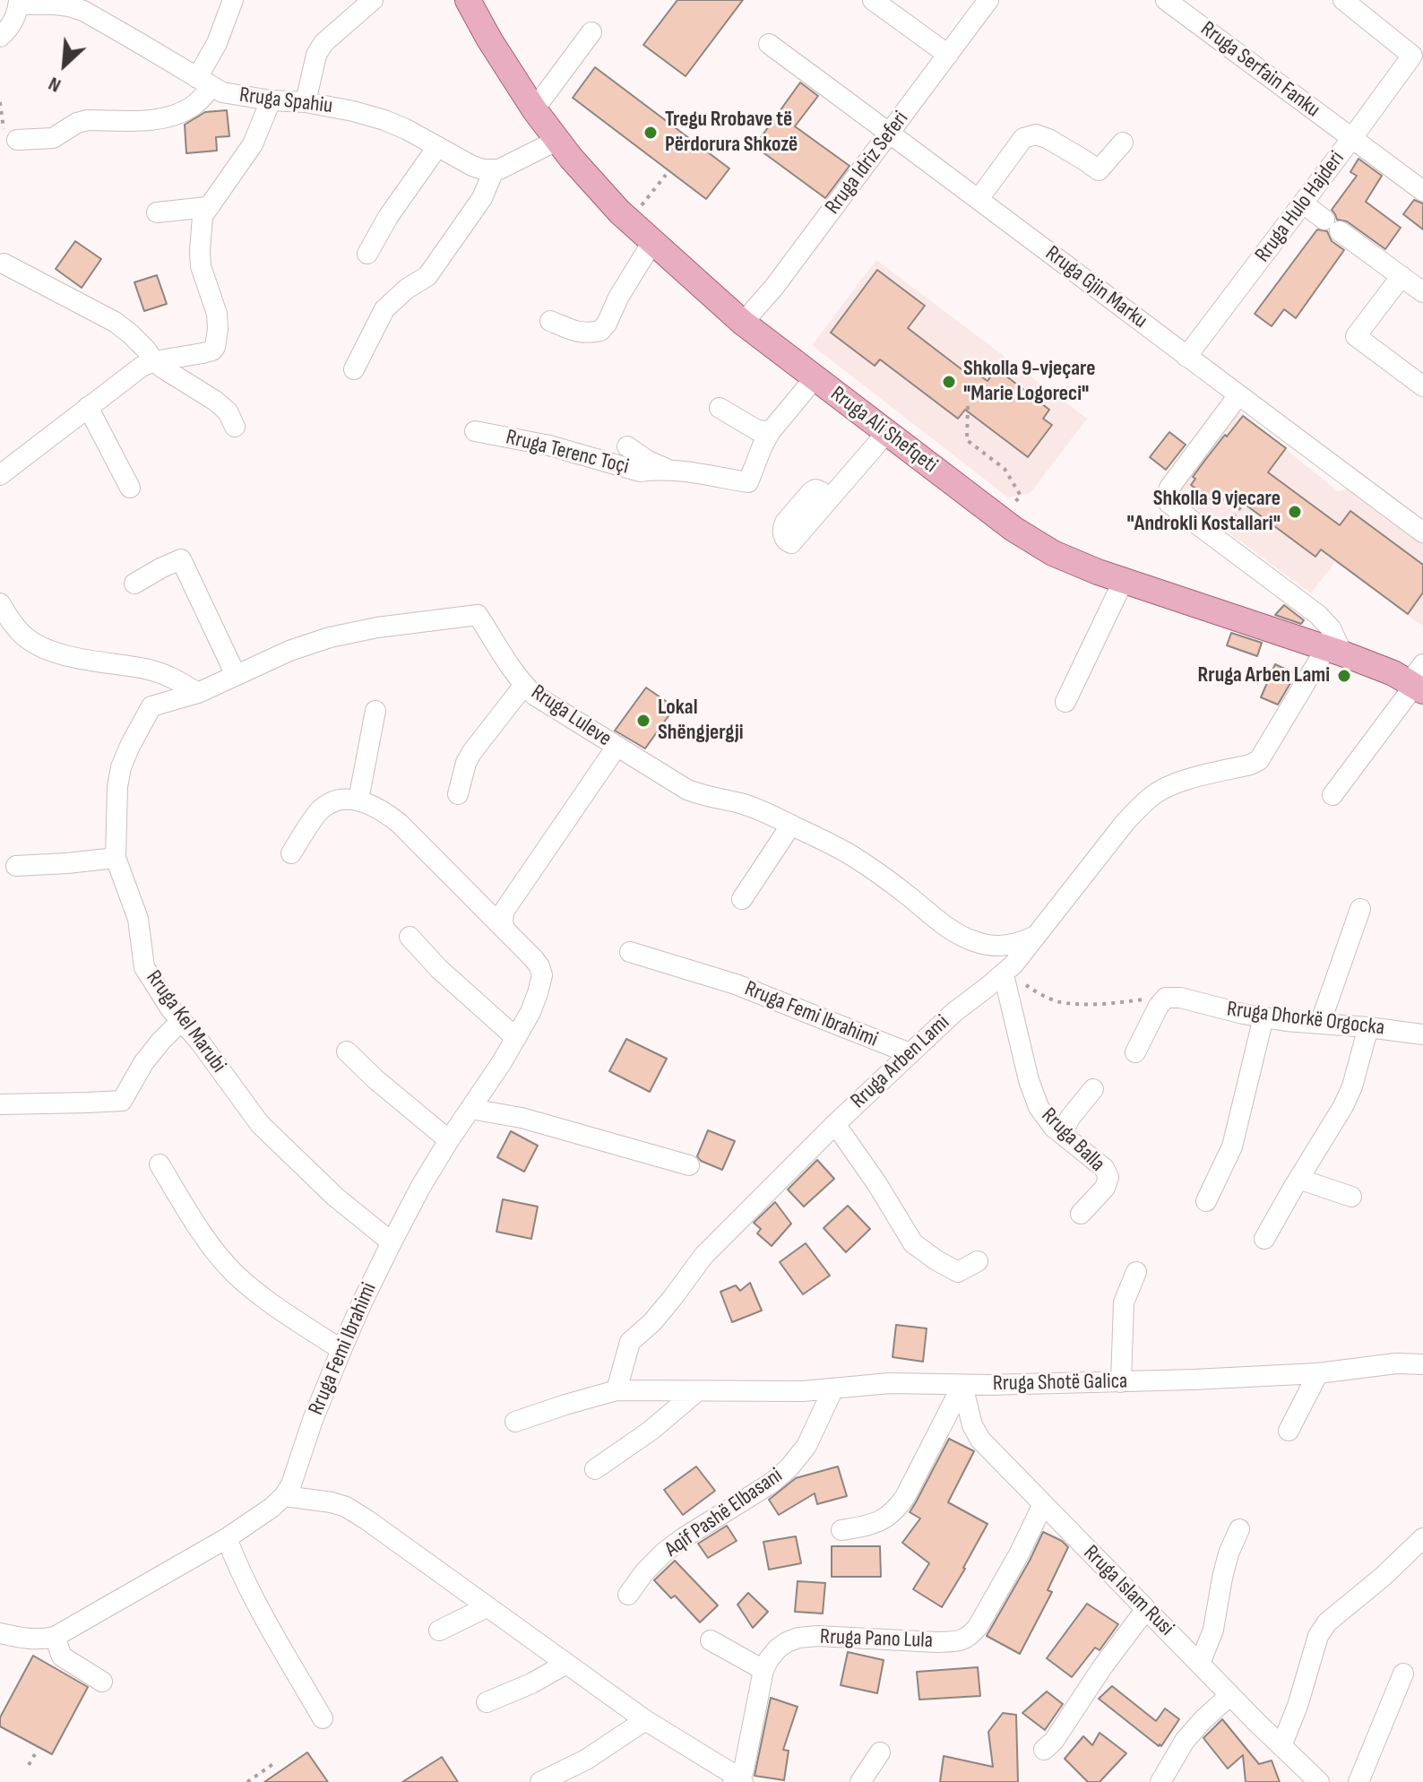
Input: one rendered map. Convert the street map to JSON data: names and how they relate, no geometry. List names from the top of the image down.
{
  "streets": {
    "main road": ["Rruga Ali Shefqeti"],
    "street": [
      "Rruga Serfain Fanku",
      "Rruga Spahiu",
      "Rruga Idriz Seferi",
      "Rruga Hulo Hajderi",
      "Rruga Gjin Marku",
      "Rruga Terenc Toçi",
      "Rruga Luleve",
      "Rruga Femi Ibrahimi",
      "Rruga Dhorkë Orgocka",
      "Rruga Kel Marubi",
      "Rruga Arben Lami",
      "Rruga Balla",
      "Rruga Shotë Galica",
      "Aqif Pashë Elbasani",
      "Rruga Islam Rusi",
      "Rruga Pano Lula"
    ]
  },
  "crossings": [
    ["Rruga Serfain Fanku", "Rruga Hulo Hajderi"],
    ["Rruga Idriz Seferi", "Rruga Gjin Marku"],
    ["Rruga Idriz Seferi", "Rruga Ali Shefqeti"],
    ["Rruga Hulo Hajderi", "Rruga Gjin Marku"],
    ["Rruga Ali Shefqeti", "Rruga Terenc Toçi"],
    ["Rruga Ali Shefqeti", "Rruga Arben Lami"],
    ["Rruga Luleve", "Rruga Kel Marubi"],
    ["Rruga Luleve", "Rruga Arben Lami"],
    ["Rruga Femi Ibrahimi", "Rruga Kel Marubi"],
    ["Rruga Femi Ibrahimi", "Rruga Arben Lami"],
    ["Rruga Arben Lami", "Rruga Balla"],
    ["Rruga Arben Lami", "Rruga Shotë Galica"],
    ["Rruga Shotë Galica", "Aqif Pashë Elbasani"],
    ["Rruga Shotë Galica", "Rruga Islam Rusi"],
    ["Rruga Islam Rusi", "Rruga Pano Lula"]
  ],
  "places": [
    "Tregu Rrobave të Përdorura Shkozë",
    "Shkolla 9-vjeçare \"Marie Logoreci\"",
    "Shkolla 9 vjecare \"Androkli Kostallari\"",
    "Rruga Arben Lami",
    "Lokal Shëngjergji"
  ],
  "north": "bottom left"
}
